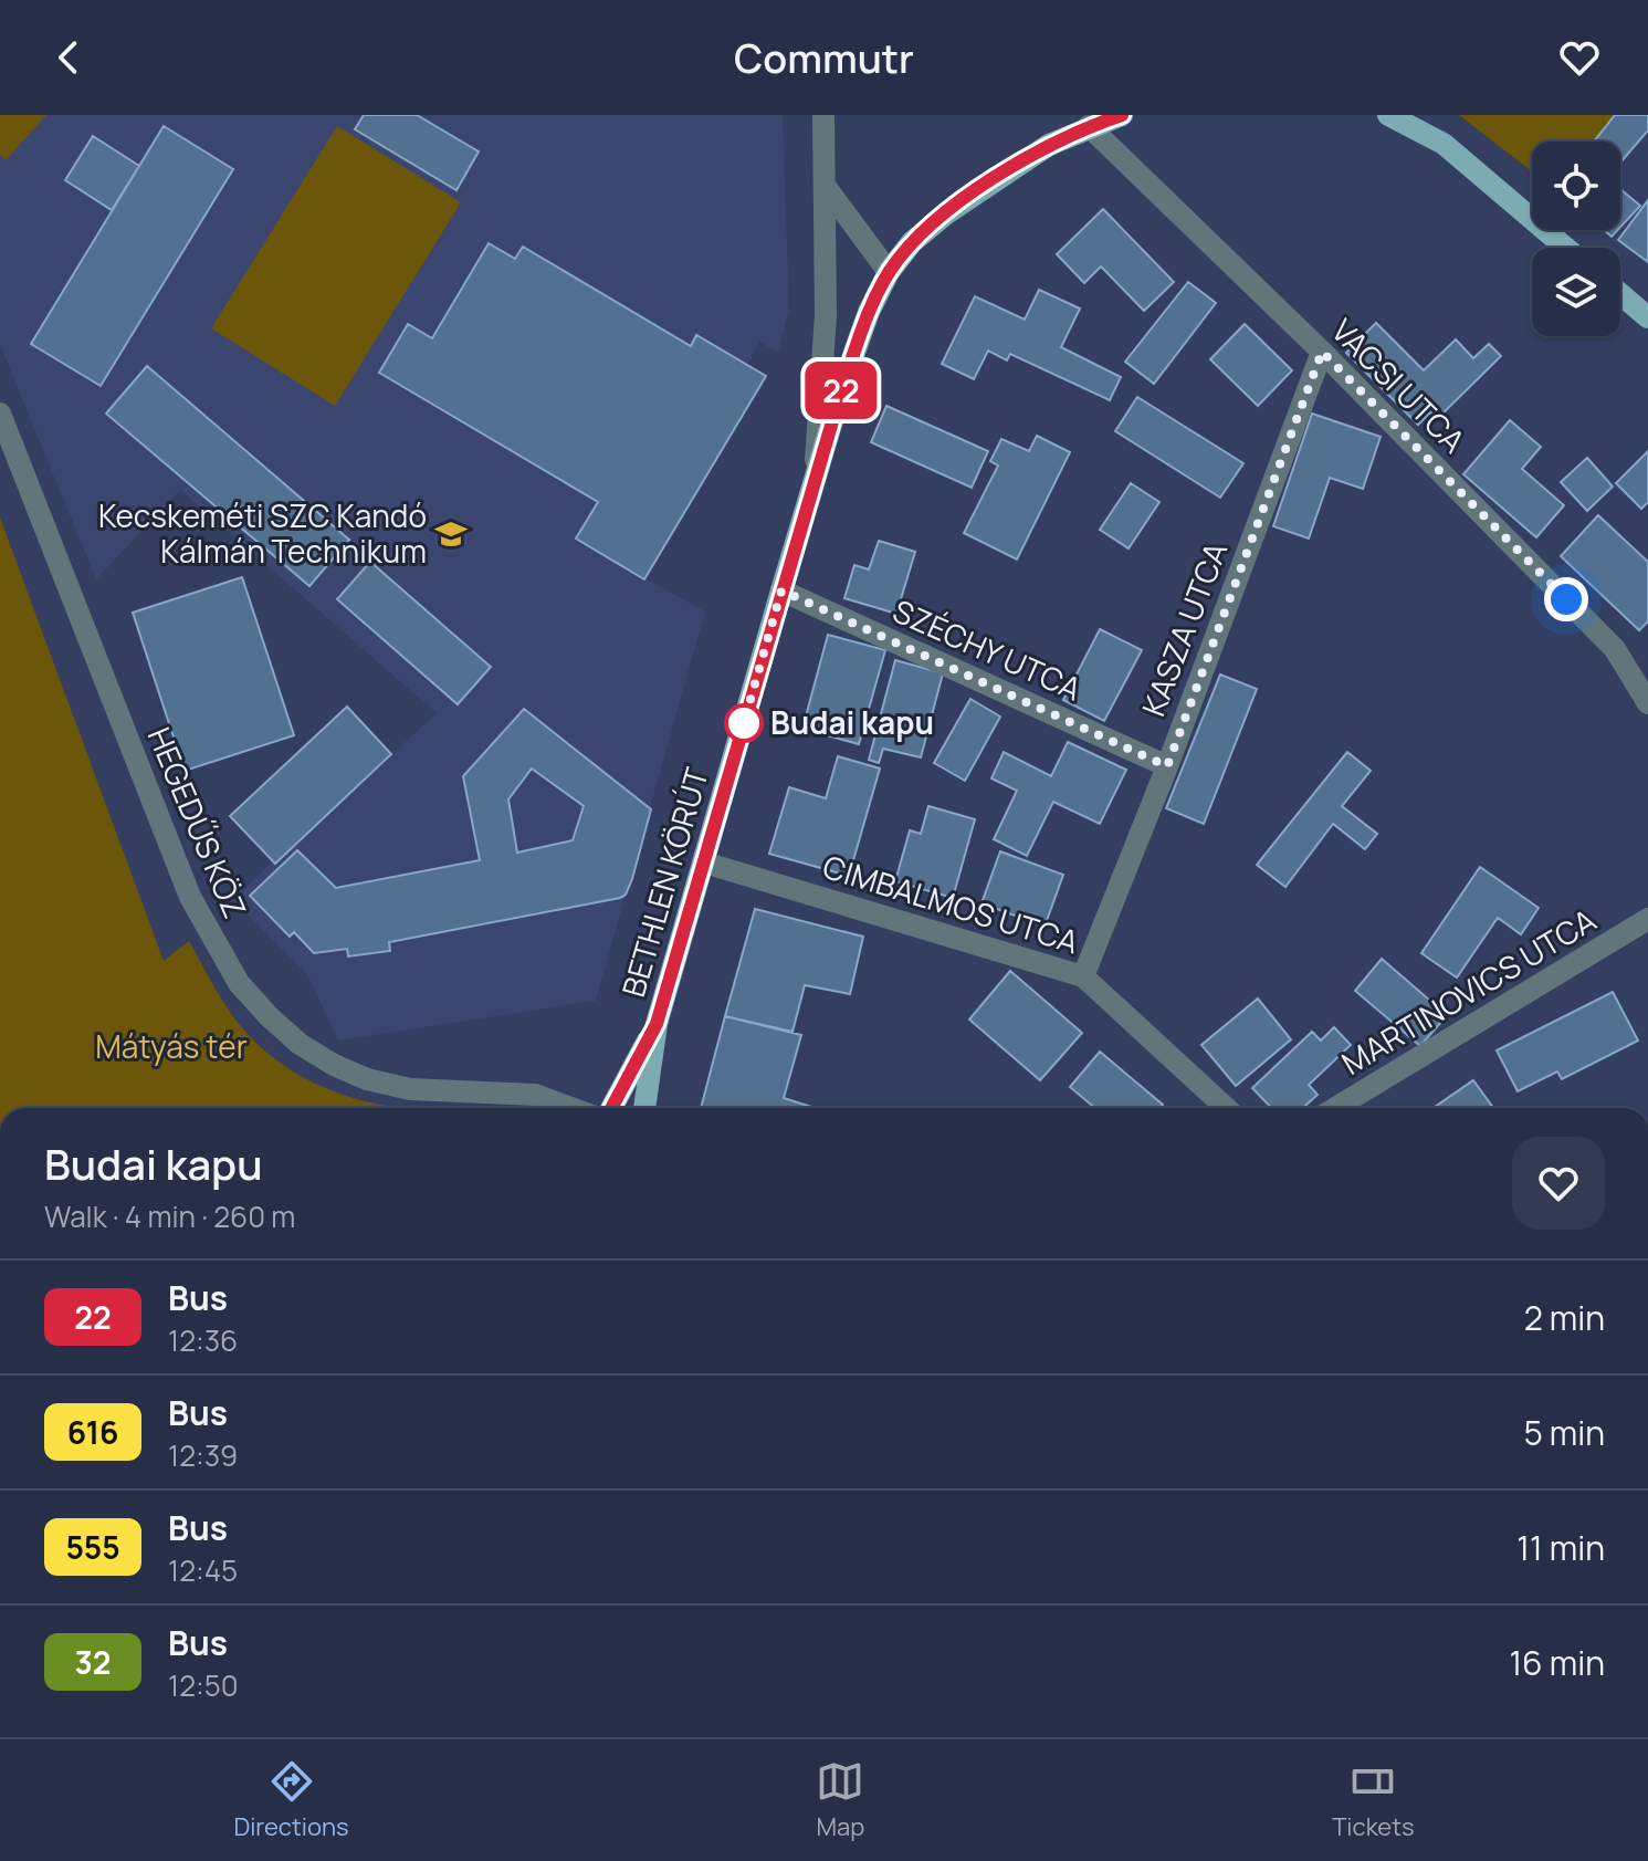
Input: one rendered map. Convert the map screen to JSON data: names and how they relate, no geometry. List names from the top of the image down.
{
  "streets": {
    "main road": ["BETHLEN KÖRÚT"],
    "street": [
      "VACSI UTCA",
      "KASZA UTCA",
      "SZÉCHY UTCA",
      "HEGEDŰS KÖZ",
      "CIMBALMOS UTCA",
      "MARTINOVICS UTCA"
    ]
  },
  "crossings": [
    ["VACSI UTCA", "KASZA UTCA"],
    ["VACSI UTCA", "BETHLEN KÖRÚT"],
    ["KASZA UTCA", "SZÉCHY UTCA"],
    ["KASZA UTCA", "CIMBALMOS UTCA"],
    ["SZÉCHY UTCA", "BETHLEN KÖRÚT"],
    ["BETHLEN KÖRÚT", "CIMBALMOS UTCA"]
  ],
  "parks": ["Mátyás tér"],
  "places": {
    "school or university": ["Kecskeméti SZC Kandó Kálmán Technikum"],
    "other": ["Budai kapu"]
  },
  "lines": ["bus line 22"],
  "page": {
    "header": "Commutr",
    "on_map": "22",
    "heading": ["Budai kapu", "Walk · 4 min · 260 m"],
    "list": [
      {
        "mark": "22",
        "name": "Bus",
        "note": "12:36",
        "value": "2 min"
      },
      {
        "mark": "616",
        "name": "Bus",
        "note": "12:39",
        "value": "5 min"
      },
      {
        "mark": "555",
        "name": "Bus",
        "note": "12:45",
        "value": "11 min"
      },
      {
        "mark": "32",
        "name": "Bus",
        "note": "12:50",
        "value": "16 min"
      }
    ],
    "tabs": ["Directions", "Map", "Tickets"]
  }
}
